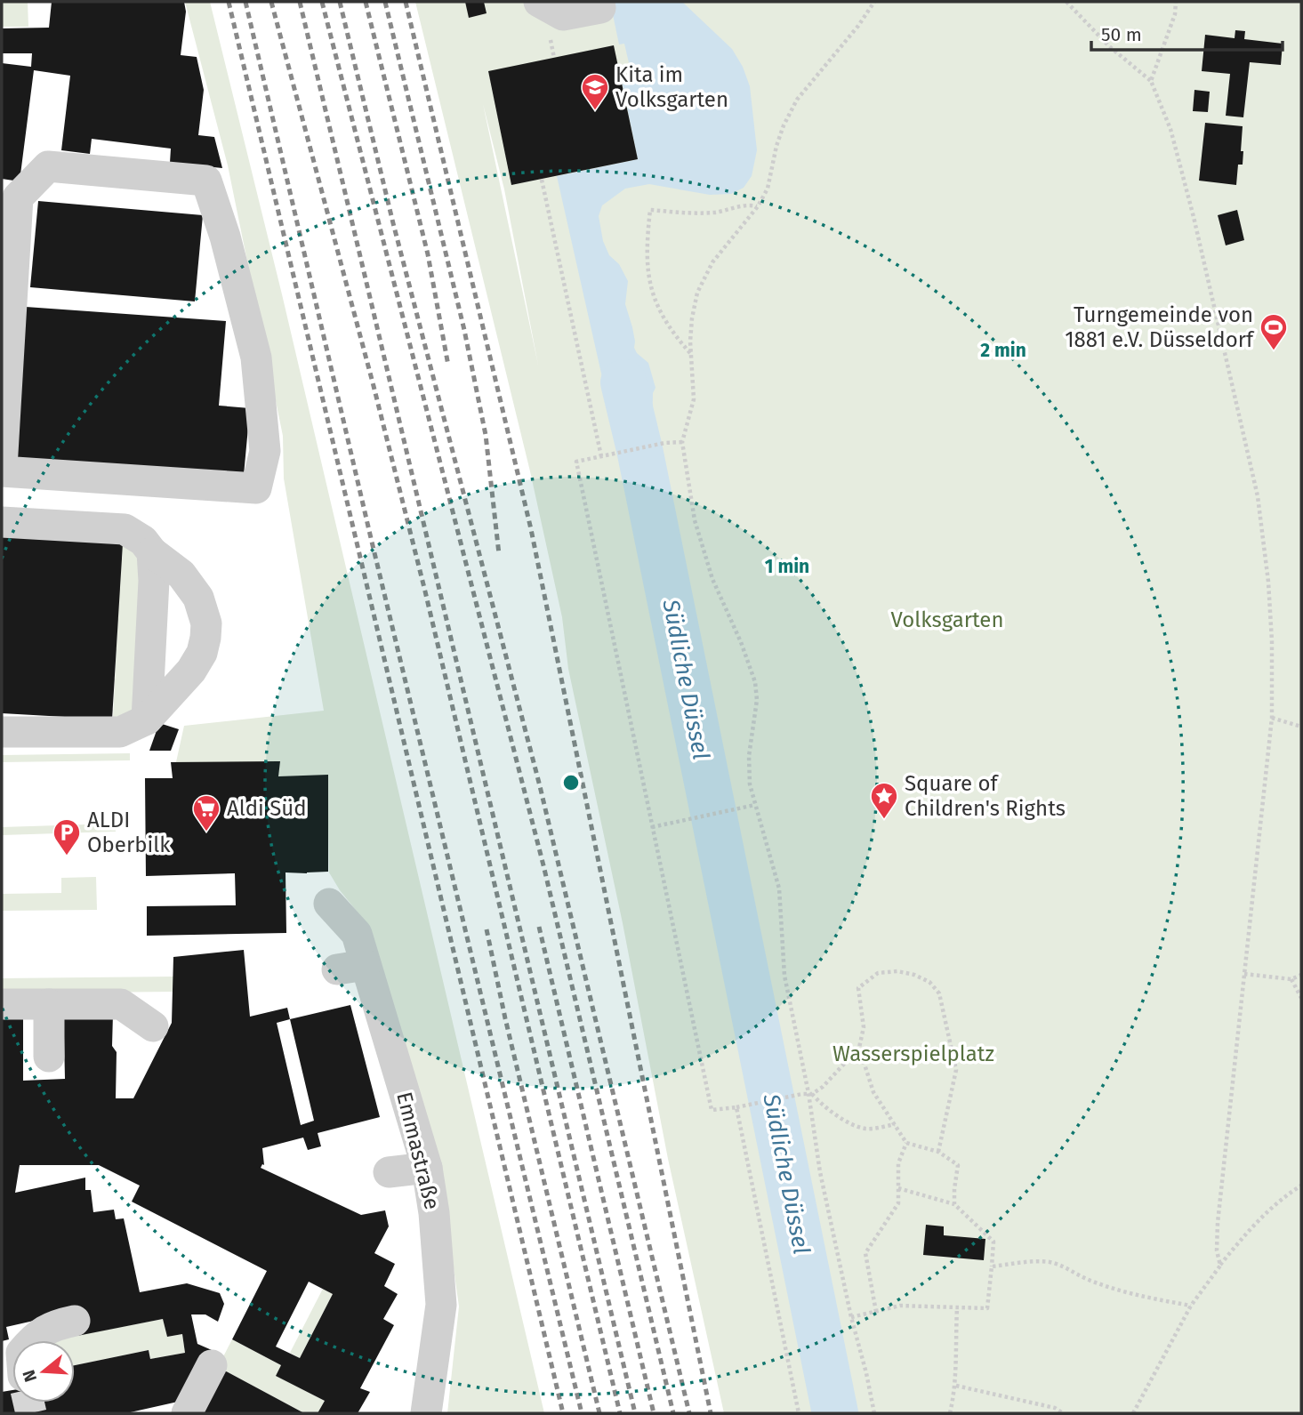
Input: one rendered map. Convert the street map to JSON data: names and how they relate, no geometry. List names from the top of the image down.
{
  "streets": {
    "street": ["Emmastraße"]
  },
  "water": ["Südliche Düssel"],
  "parks": ["Volksgarten", "Wasserspielplatz"],
  "places": {
    "school or university": ["Kita im Volksgarten"],
    "sports": ["Turngemeinde von 1881 e.V. Düsseldorf"],
    "place": ["Square of Children's Rights"],
    "supermarket": ["Aldi Süd"],
    "parking": ["ALDI Oberbilk"]
  },
  "scale_bar": "50 m",
  "north": "left",
  "rings": ["2 min", "1 min"]
}
